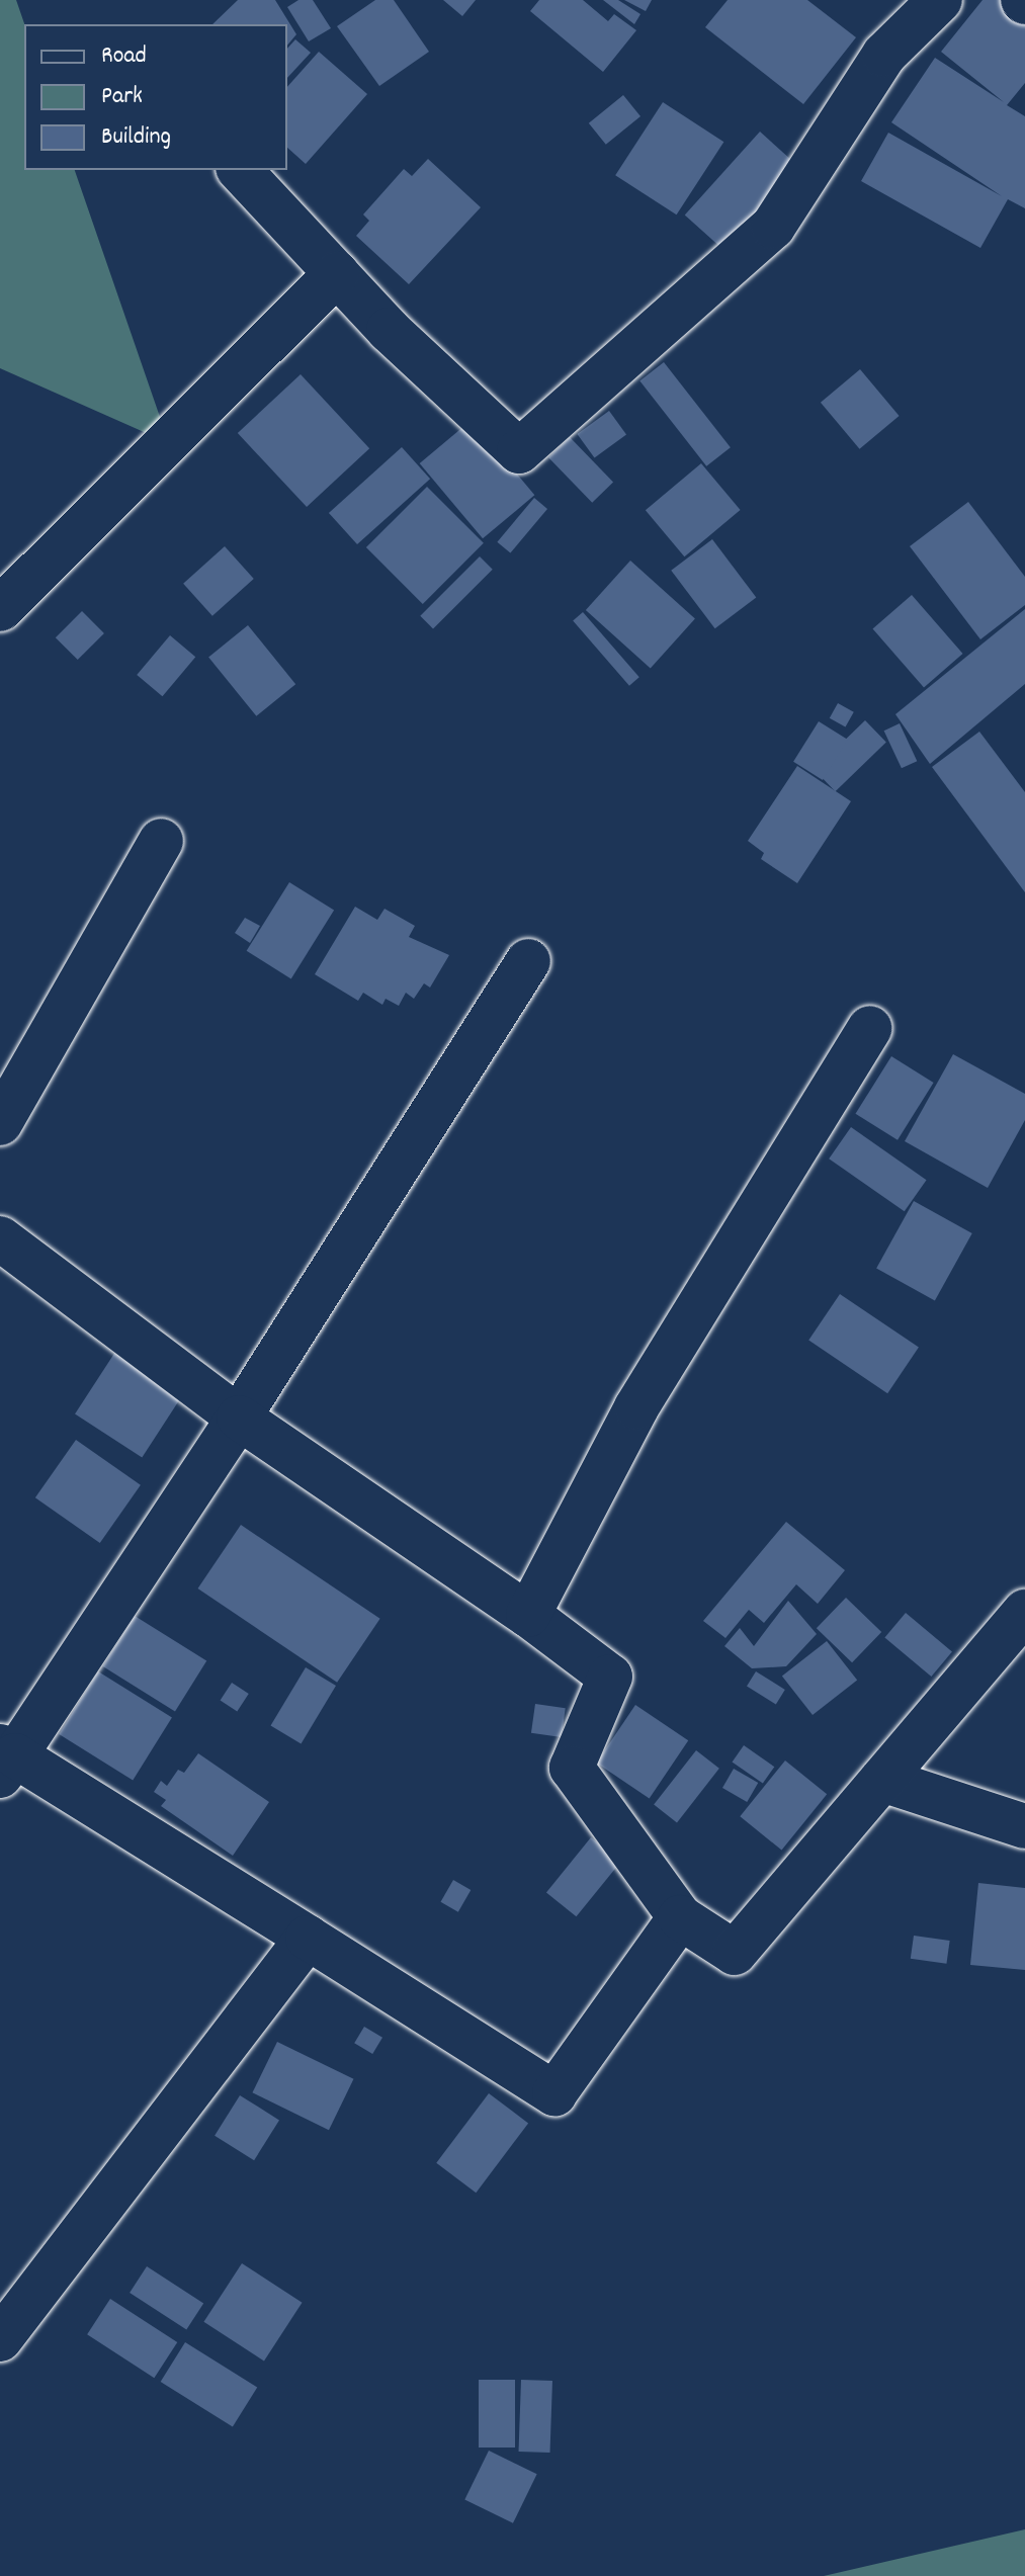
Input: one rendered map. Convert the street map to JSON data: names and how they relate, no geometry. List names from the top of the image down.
{
  "legend": ["Road", "Park", "Building"]
}
